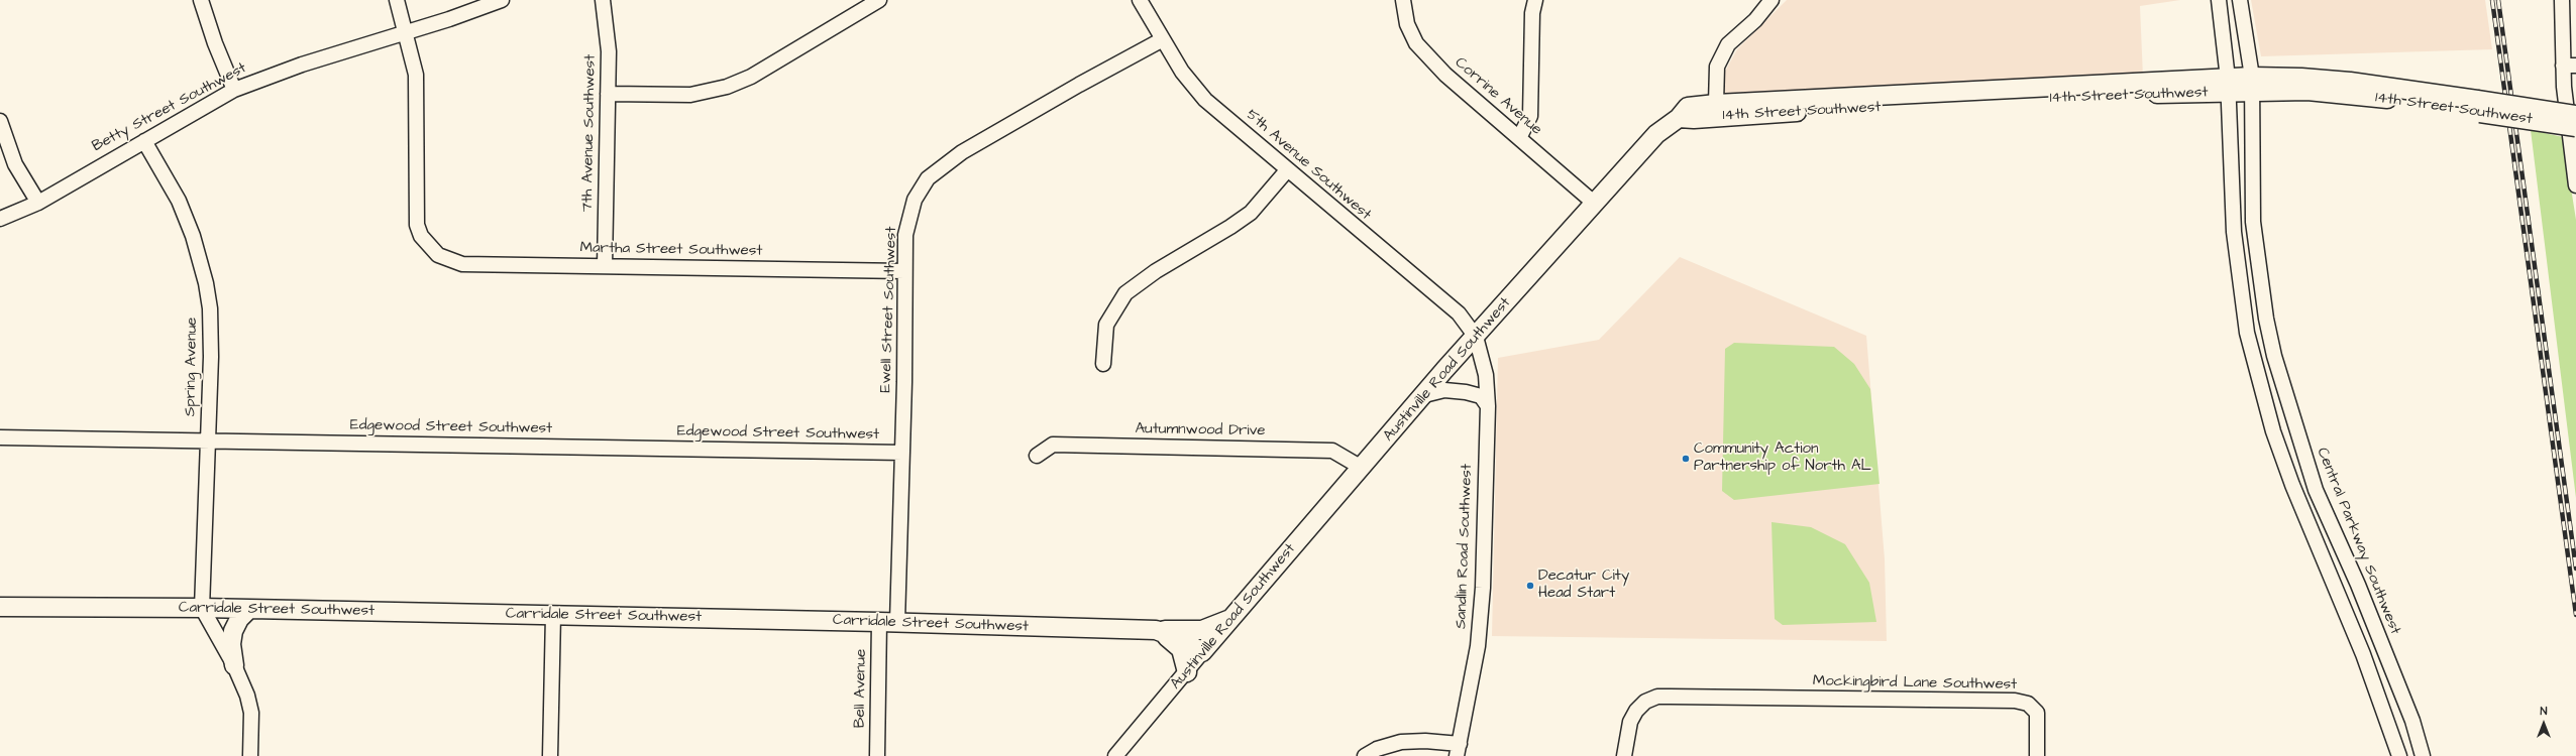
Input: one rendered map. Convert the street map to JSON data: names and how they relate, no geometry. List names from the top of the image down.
{
  "streets": {
    "main road": ["14th Street Southwest", "Austinville Road Southwest", "Carridale Street Southwest"],
    "street": [
      "Corrine Avenue",
      "Betty Street Southwest",
      "7th Avenue Southwest",
      "5th Avenue Southwest",
      "Martha Street Southwest",
      "Ewell Street Southwest",
      "Spring Avenue",
      "Edgewood Street Southwest",
      "Autumnwood Drive",
      "Central Parkway Southwest",
      "Sandlin Road Southwest",
      "Mockingbird Lane Southwest",
      "Bell Avenue"
    ]
  },
  "crossings": [
    ["14th Street Southwest", "Austinville Road Southwest"],
    ["14th Street Southwest", "Central Parkway Southwest"],
    ["Corrine Avenue", "Austinville Road Southwest"],
    ["Betty Street Southwest", "Martha Street Southwest"],
    ["Betty Street Southwest", "Spring Avenue"],
    ["7th Avenue Southwest", "Martha Street Southwest"],
    ["5th Avenue Southwest", "Ewell Street Southwest"],
    ["5th Avenue Southwest", "Austinville Road Southwest"],
    ["5th Avenue Southwest", "Sandlin Road Southwest"],
    ["Martha Street Southwest", "Ewell Street Southwest"],
    ["Ewell Street Southwest", "Edgewood Street Southwest"],
    ["Ewell Street Southwest", "Carridale Street Southwest"],
    ["Ewell Street Southwest", "Bell Avenue"],
    ["Spring Avenue", "Edgewood Street Southwest"],
    ["Spring Avenue", "Carridale Street Southwest"],
    ["Austinville Road Southwest", "Autumnwood Drive"],
    ["Austinville Road Southwest", "Sandlin Road Southwest"],
    ["Austinville Road Southwest", "Carridale Street Southwest"],
    ["Carridale Street Southwest", "Bell Avenue"]
  ],
  "places": ["Community Action Partnership of North AL", "Decatur City Head Start"],
  "north": "top"
}
